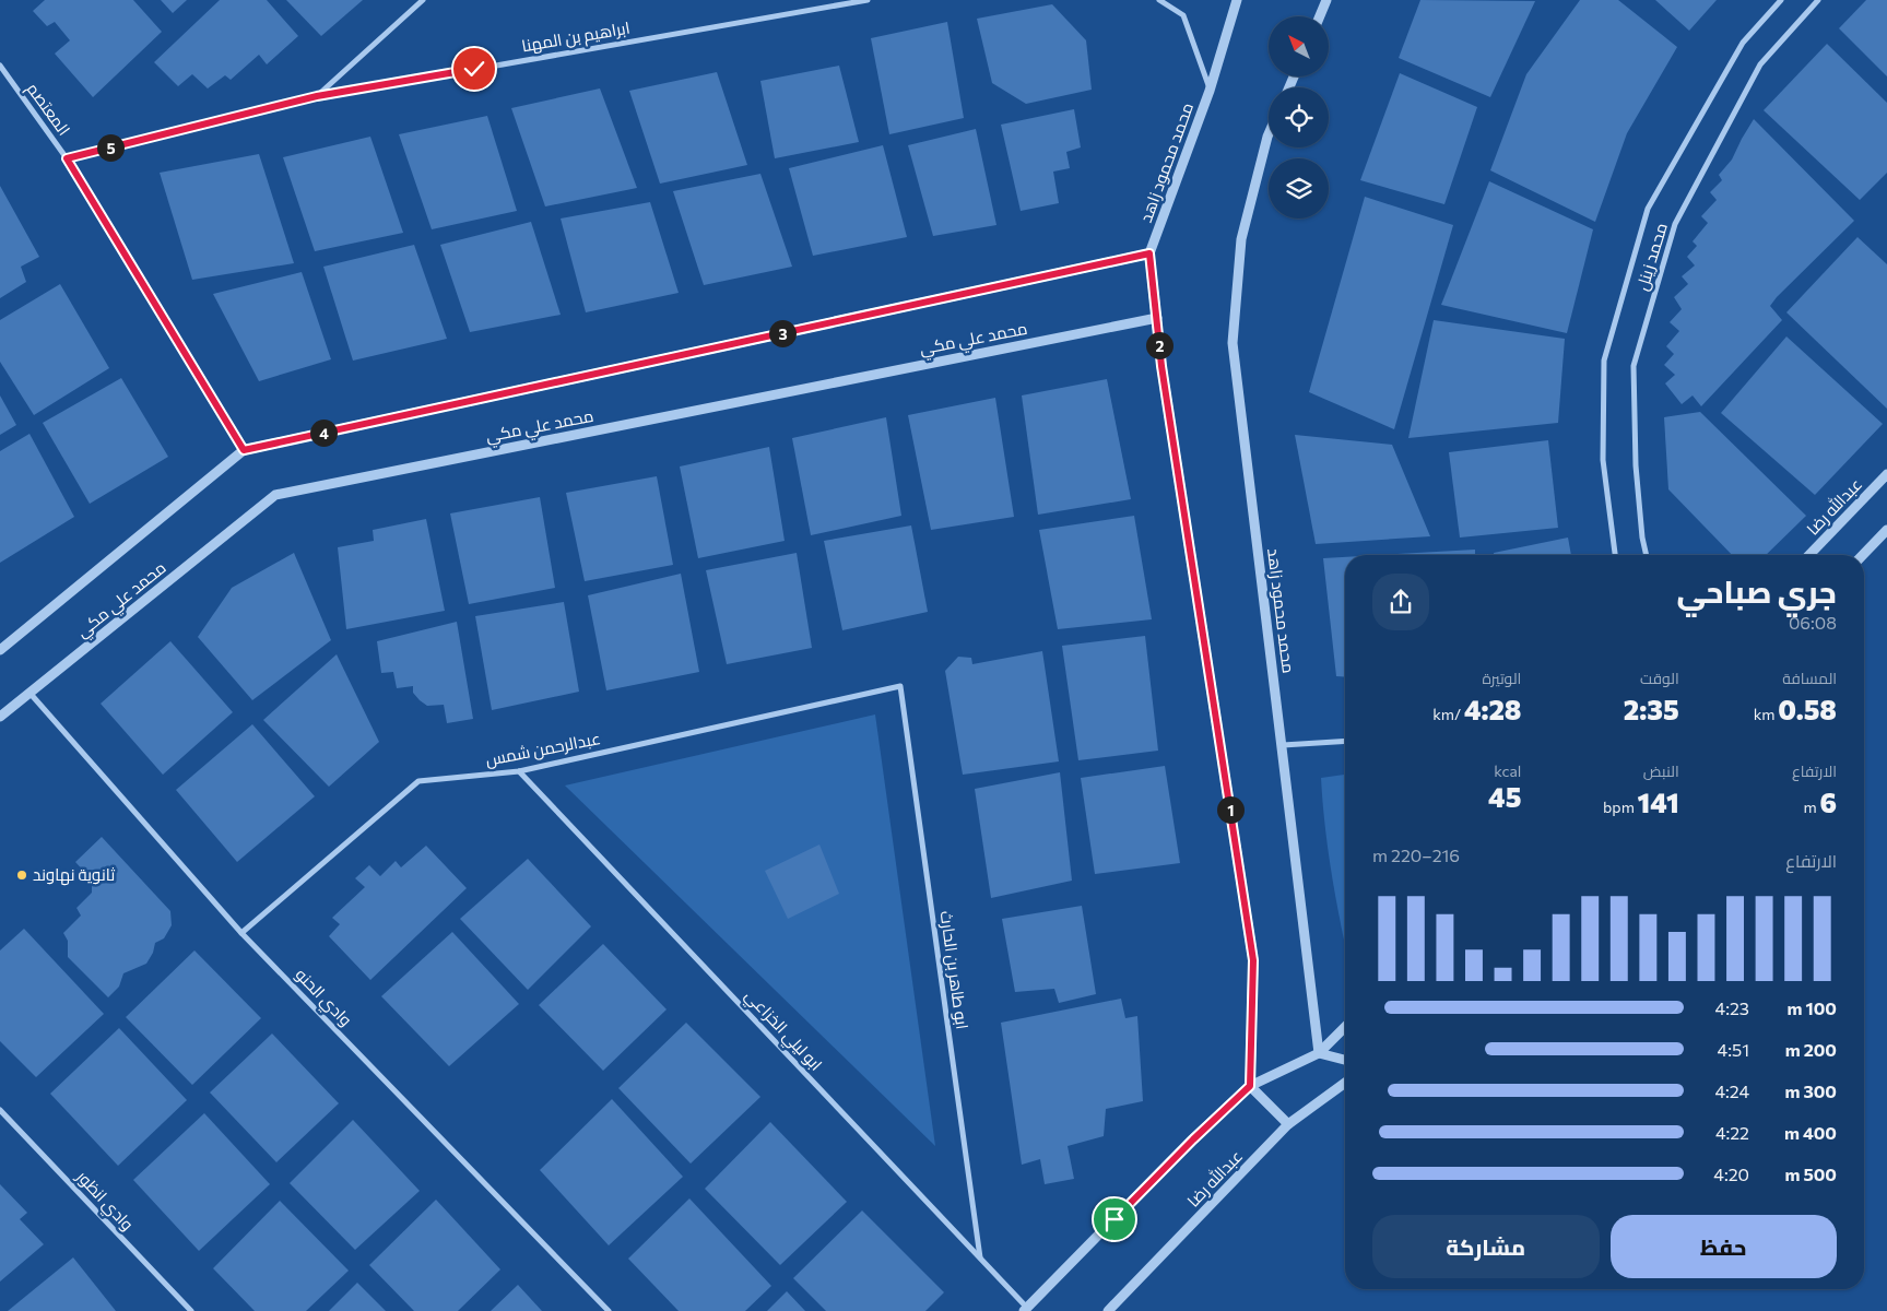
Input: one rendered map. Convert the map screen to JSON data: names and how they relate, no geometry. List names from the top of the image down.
{
  "streets": {
    "street": [
      "ابراهيم بن المهنا",
      "المعتصم",
      "محمد محمود زاهد",
      "محمد زينل",
      "محمد علي مكي",
      "عبدالله رضا",
      "عبدالرحمن شمس",
      "ابو طاهر بن الحارث",
      "وادي الحنو",
      "ابو ليلي الخزاعي",
      "وادي انظور"
    ]
  },
  "crossings": [
    ["ابراهيم بن المهنا", "المعتصم"],
    ["محمد محمود زاهد", "محمد علي مكي"],
    ["محمد علي مكي", "وادي الحنو"],
    ["عبدالرحمن شمس", "ابو طاهر بن الحارث"],
    ["عبدالرحمن شمس", "وادي الحنو"],
    ["عبدالرحمن شمس", "ابو ليلي الخزاعي"],
    ["ابو طاهر بن الحارث", "ابو ليلي الخزاعي"]
  ],
  "places": ["ثانوية نهاوند"],
  "north": "top left",
  "page": {
    "pins": [
      "5",
      "3",
      "2",
      "4",
      "1"
    ],
    "heading": ["جري صباحي", "06:08"],
    "stats": [
      ["المسافة", "0.58 km"],
      ["الوقت", "2:35"],
      ["الوتيرة", "4:28 /km"],
      ["الارتفاع", "6 m"],
      ["النبض", "141 bpm"],
      ["kcal", "45"]
    ],
    "chart": ["الارتفاع", "216–220 m"],
    "list": [
      {
        "name": "100 m",
        "note": "4:23"
      },
      {
        "name": "200 m",
        "note": "4:51"
      },
      {
        "name": "300 m",
        "note": "4:24"
      },
      {
        "name": "400 m",
        "note": "4:22"
      },
      {
        "name": "500 m",
        "note": "4:20"
      }
    ],
    "buttons": ["حفظ", "مشاركة"]
  }
}
